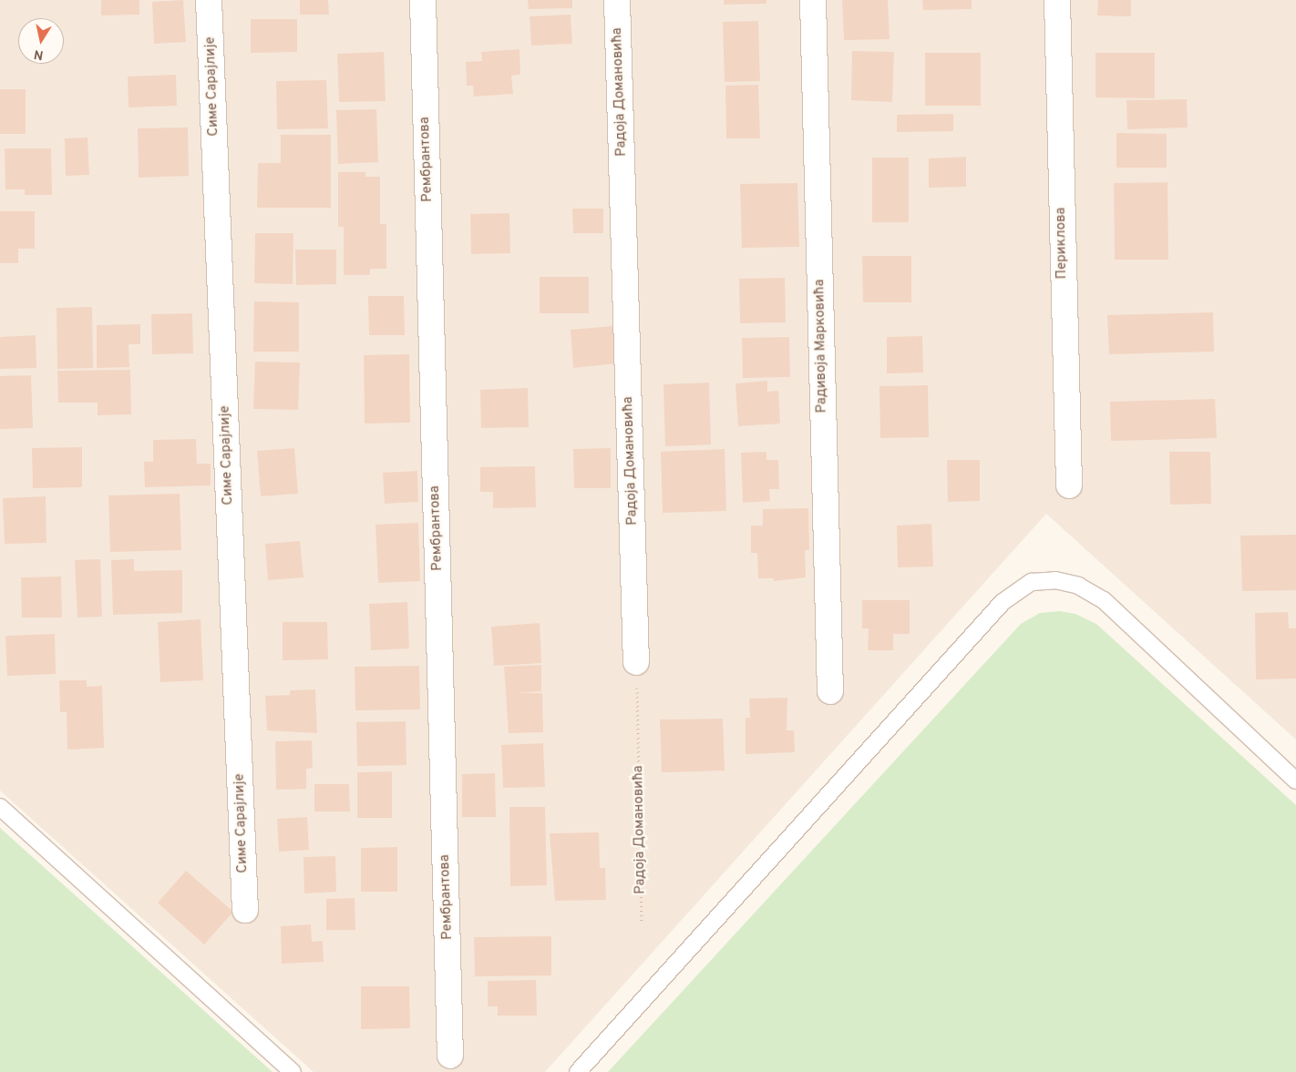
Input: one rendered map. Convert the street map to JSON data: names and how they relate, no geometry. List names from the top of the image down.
{
  "streets": {
    "street": [
      "Симе Сарајлије",
      "Радоја Домановића",
      "Рембрантова",
      "Периклова",
      "Радивоја Марковића"
    ]
  },
  "north": "bottom"
}
